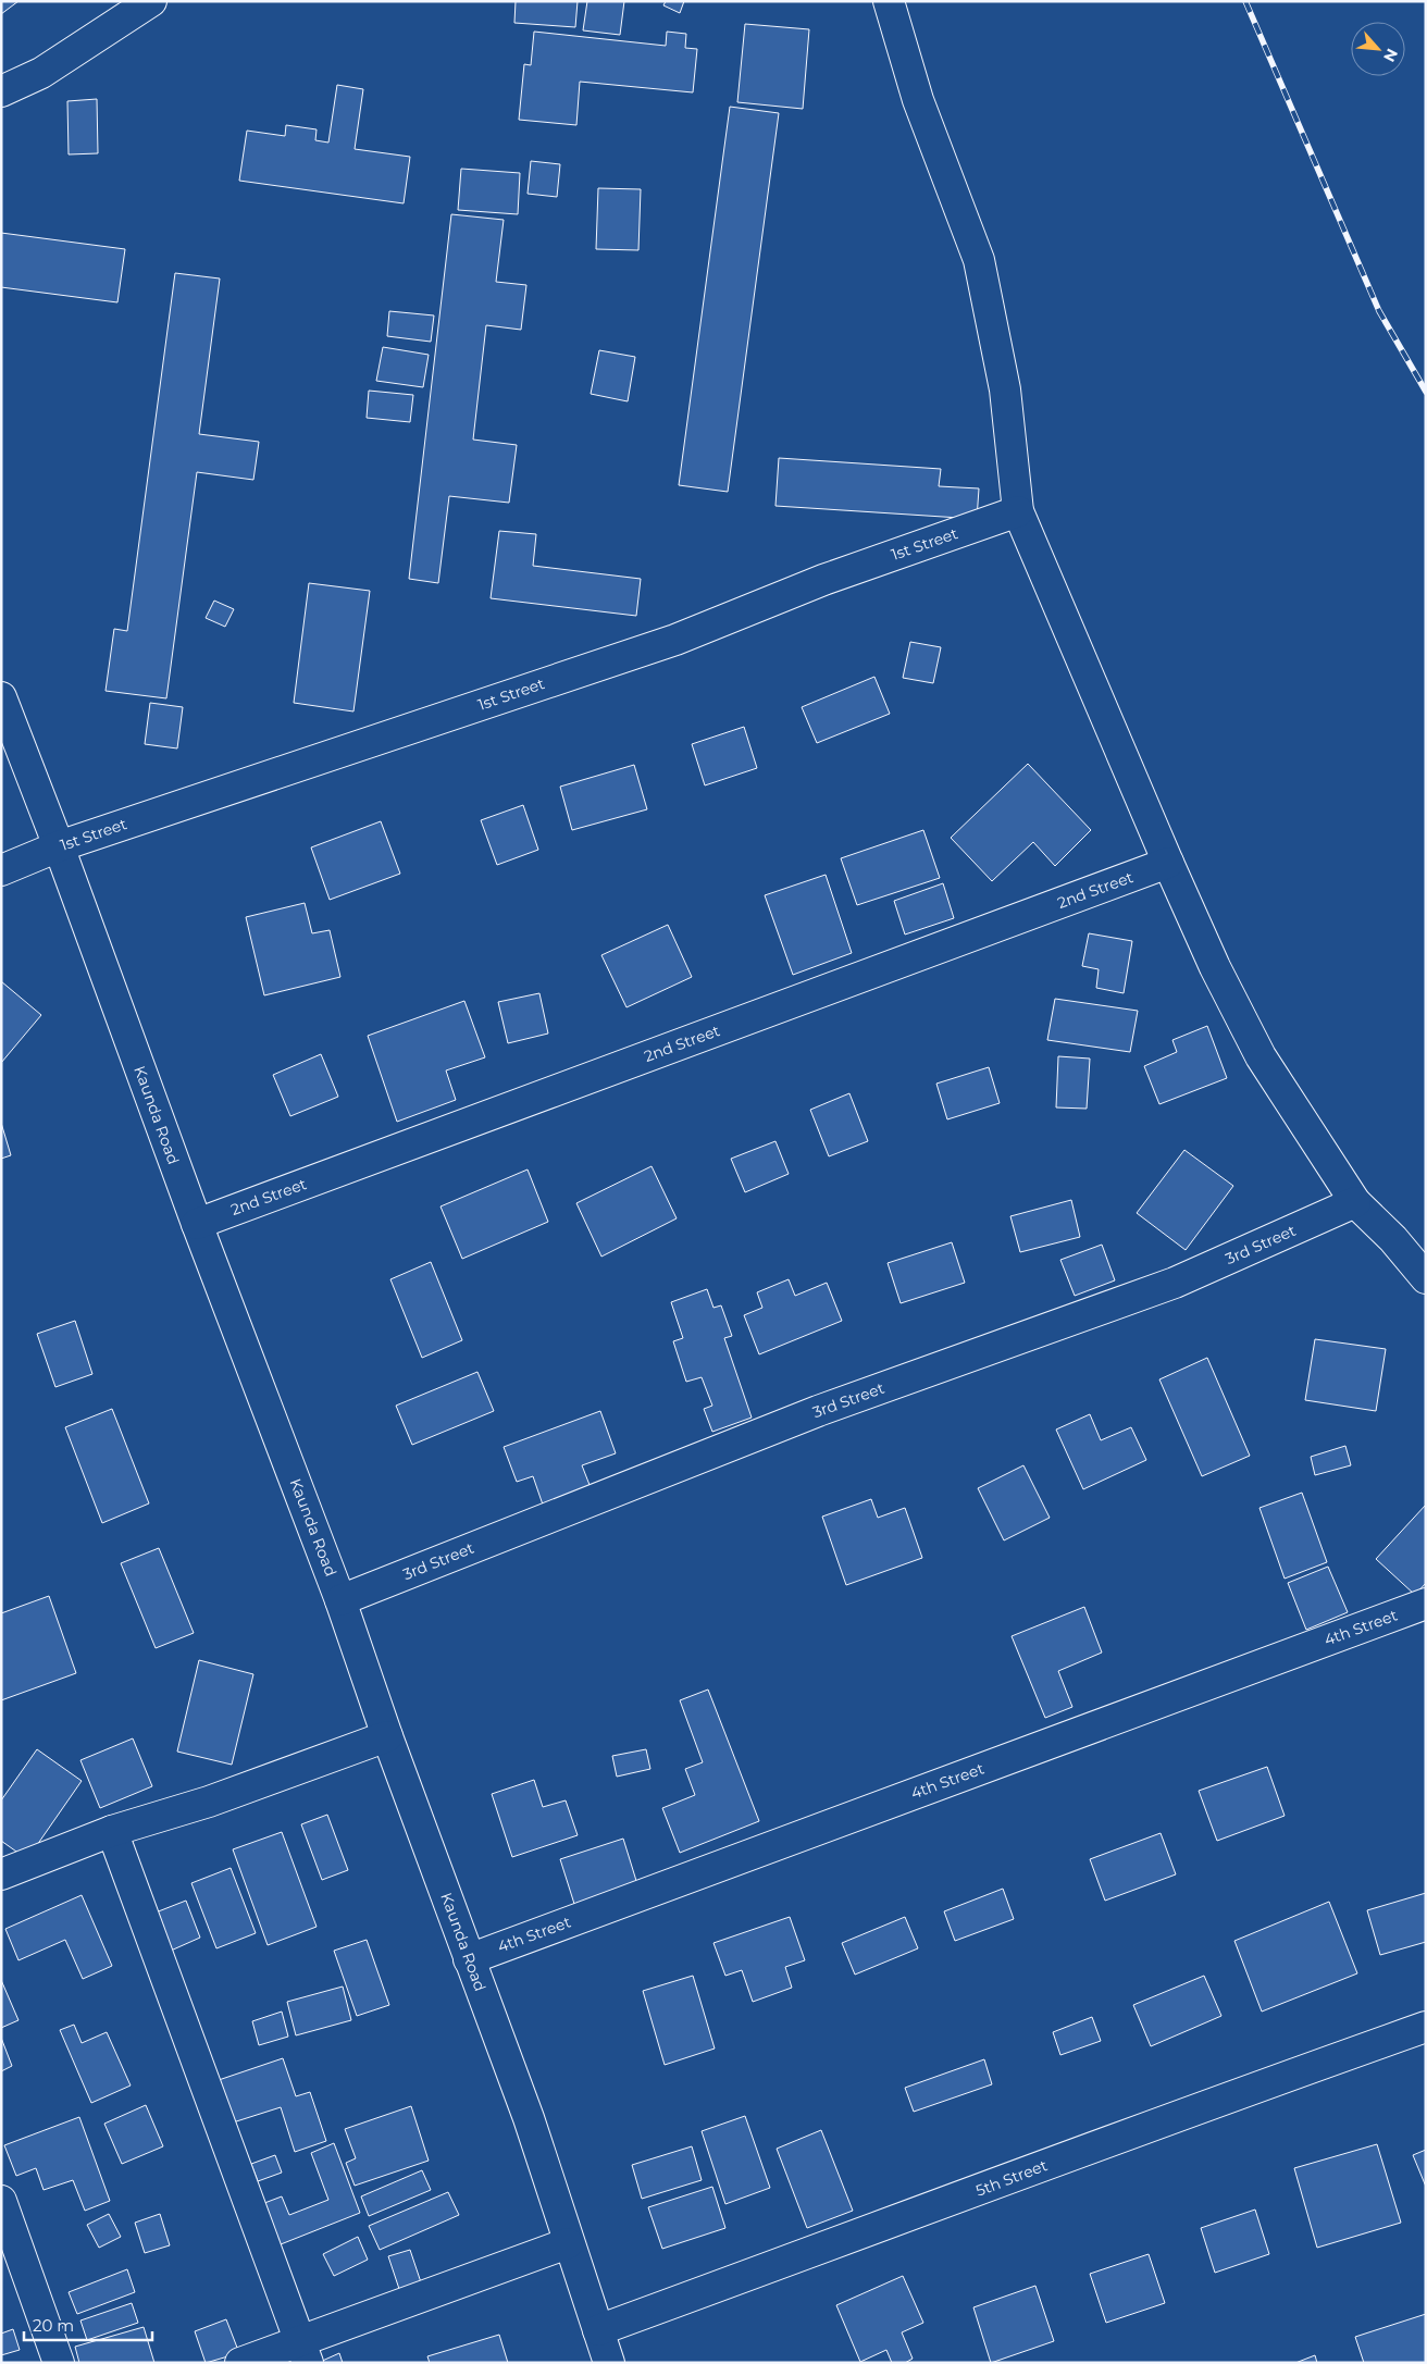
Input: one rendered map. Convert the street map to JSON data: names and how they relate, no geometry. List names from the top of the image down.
{
  "streets": {
    "street": [
      "1st Street",
      "2nd Street",
      "Kaunda Road",
      "3rd Street",
      "4th Street",
      "5th Street"
    ]
  },
  "crossings": [
    ["1st Street", "Kaunda Road"],
    ["2nd Street", "Kaunda Road"],
    ["Kaunda Road", "3rd Street"],
    ["Kaunda Road", "4th Street"],
    ["Kaunda Road", "5th Street"]
  ],
  "scale_bar": "20 m",
  "north": "bottom right"
}
